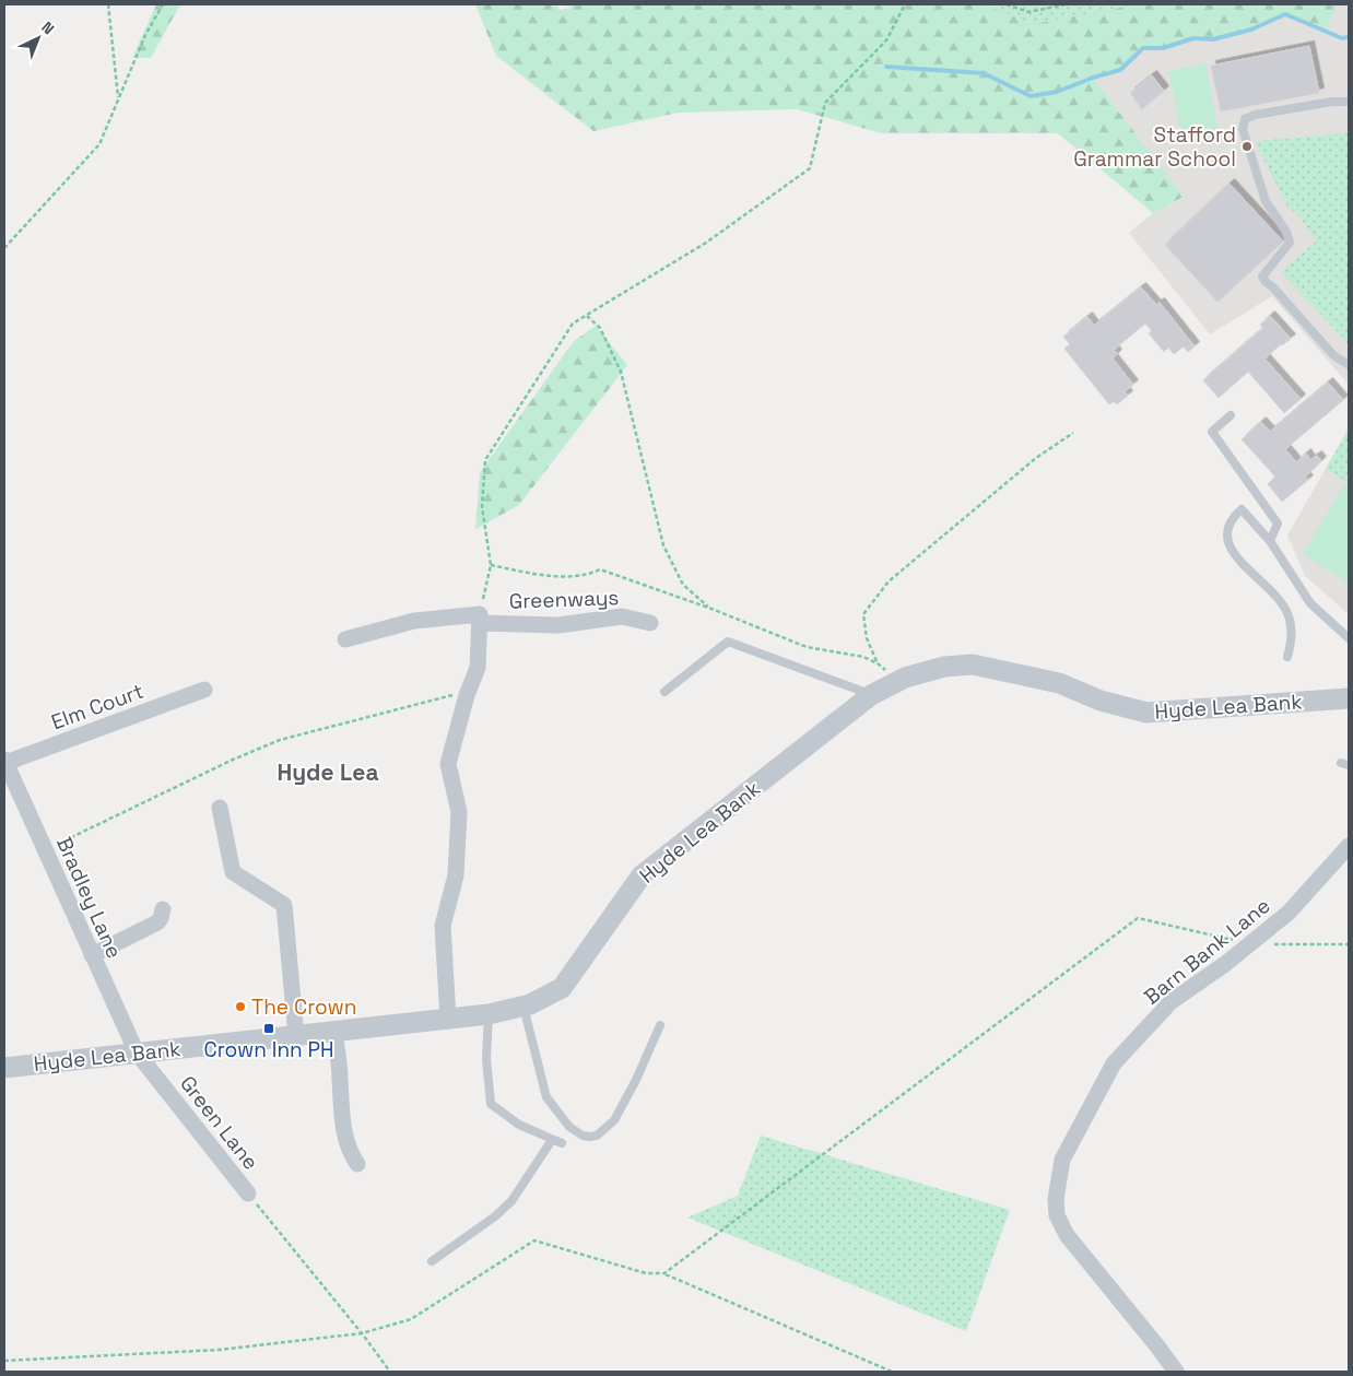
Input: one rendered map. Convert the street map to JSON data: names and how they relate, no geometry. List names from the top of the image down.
{
  "streets": {
    "street": [
      "Greenways",
      "Elm Court",
      "Hyde Lea Bank",
      "Bradley Lane",
      "Barn Bank Lane",
      "Green Lane"
    ]
  },
  "crossings": [
    ["Elm Court", "Bradley Lane"],
    ["Hyde Lea Bank", "Bradley Lane"],
    ["Hyde Lea Bank", "Green Lane"],
    ["Bradley Lane", "Green Lane"]
  ],
  "districts": ["Hyde Lea"],
  "places": {
    "other": ["Stafford Grammar School", "The Crown"],
    "transit": ["Crown Inn PH"]
  },
  "north": "top right"
}
